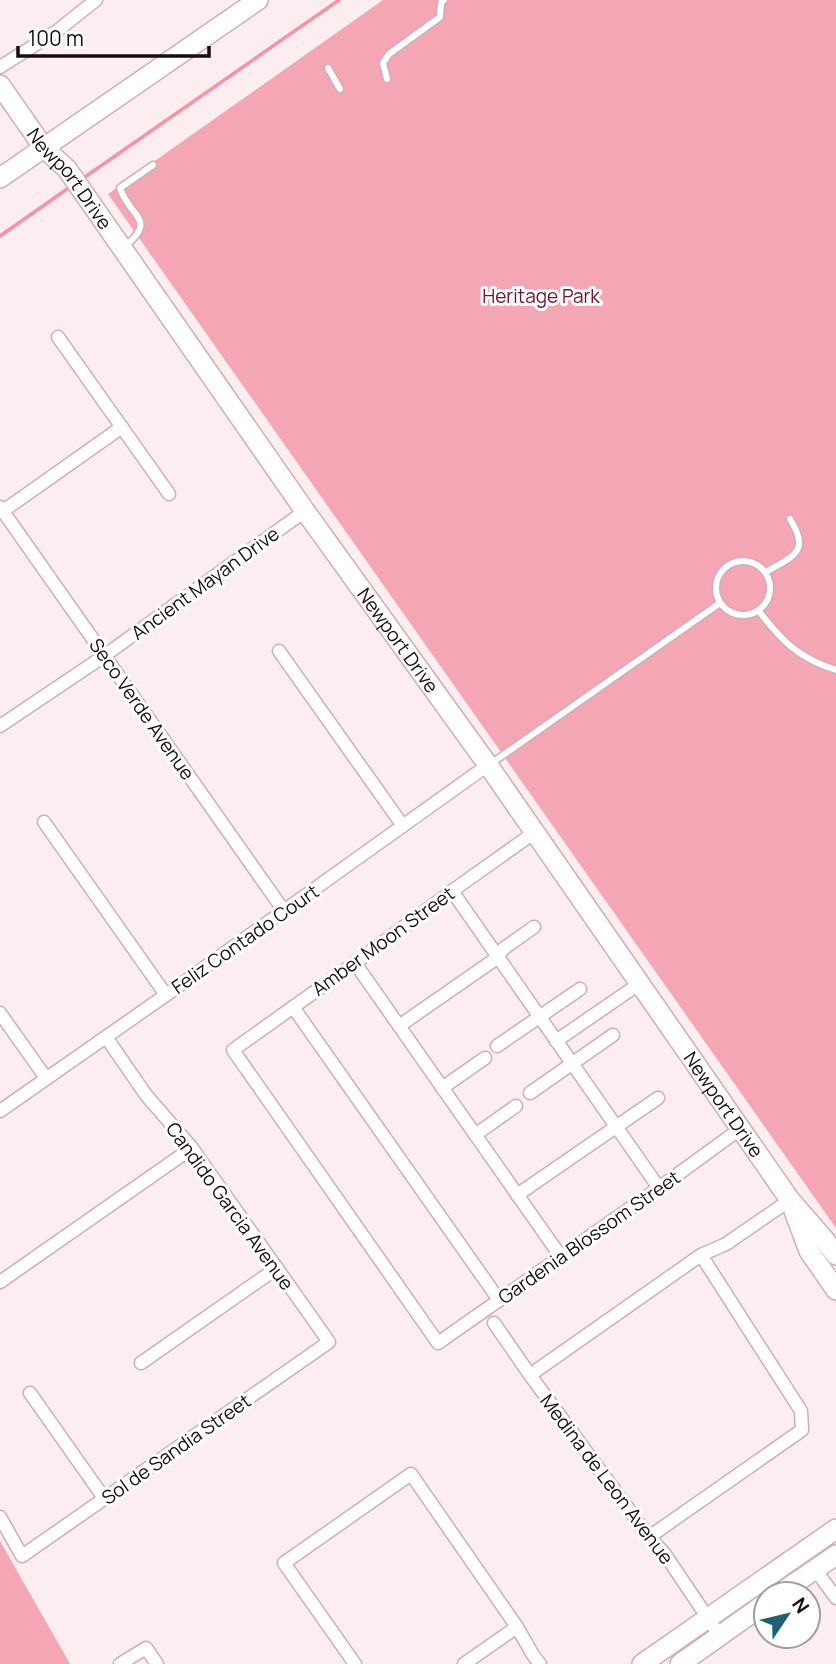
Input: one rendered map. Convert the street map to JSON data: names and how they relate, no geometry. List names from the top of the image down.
{
  "streets": {
    "street": [
      "Newport Drive",
      "Ancient Mayan Drive",
      "Seco Verde Avenue",
      "Feliz Contado Court",
      "Amber Moon Street",
      "Candido Garcia Avenue",
      "Gardenia Blossom Street",
      "Sol de Sandia Street",
      "Medina de Leon Avenue"
    ]
  },
  "crossings": [
    ["Newport Drive", "Ancient Mayan Drive"],
    ["Newport Drive", "Feliz Contado Court"],
    ["Newport Drive", "Amber Moon Street"],
    ["Newport Drive", "Gardenia Blossom Street"],
    ["Ancient Mayan Drive", "Seco Verde Avenue"],
    ["Seco Verde Avenue", "Feliz Contado Court"],
    ["Feliz Contado Court", "Candido Garcia Avenue"],
    ["Amber Moon Street", "Gardenia Blossom Street"],
    ["Candido Garcia Avenue", "Sol de Sandia Street"]
  ],
  "parks": ["Heritage Park"],
  "scale_bar": "100 m",
  "north": "top right"
}
